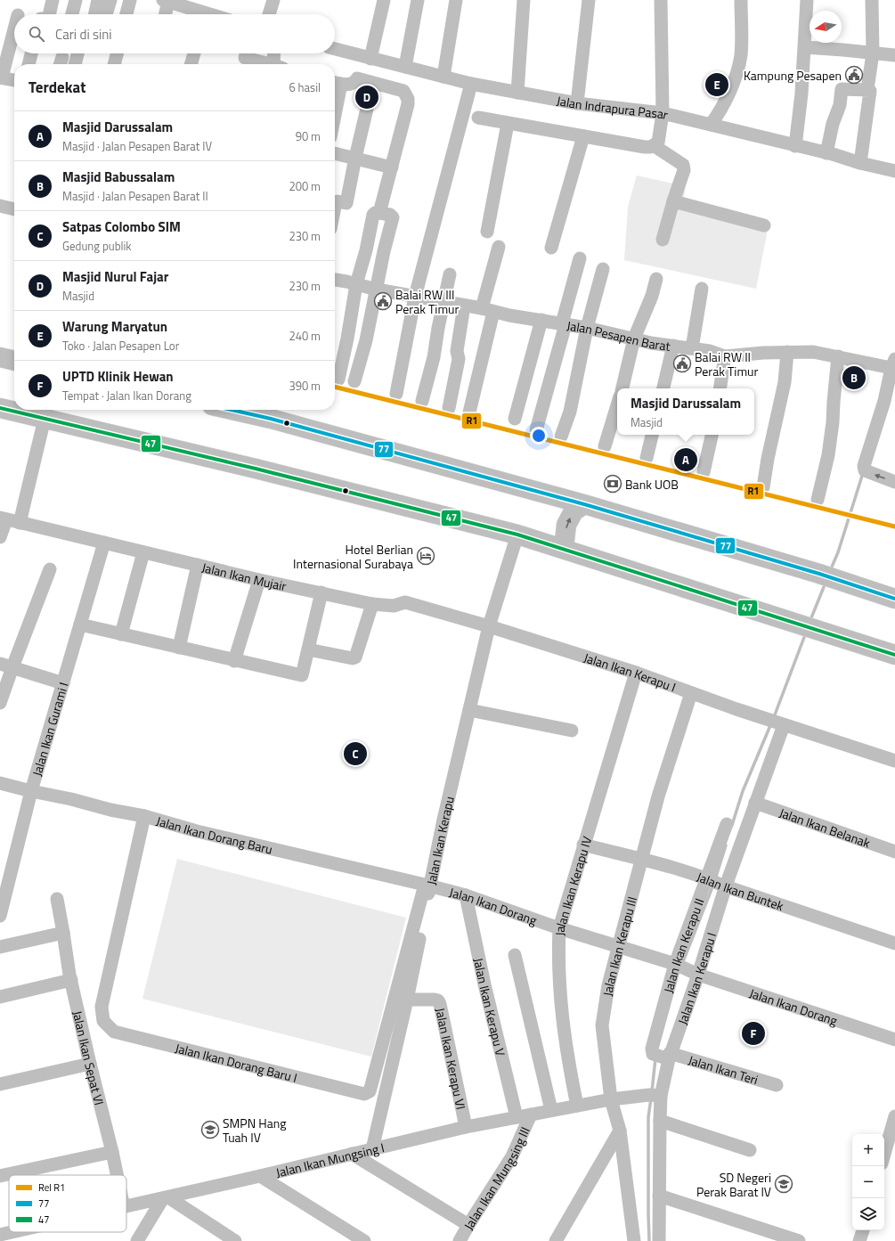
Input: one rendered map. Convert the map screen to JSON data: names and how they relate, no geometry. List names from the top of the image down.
{
  "streets": {
    "street": [
      "Jalan Indrapura Pasar",
      "Jalan Pesapen Barat",
      "Jalan Ikan Mujair",
      "Jalan Ikan Kerapu I",
      "Jalan Ikan Gurami I",
      "Jalan Ikan Belanak",
      "Jalan Ikan Dorang Baru",
      "Jalan Ikan Kerapu",
      "Jalan Ikan Kerapu IV",
      "Jalan Ikan Buntek",
      "Jalan Ikan Dorang",
      "Jalan Ikan Kerapu III",
      "Jalan Ikan Kerapu II",
      "Jalan Ikan Kerapu V",
      "Jalan Ikan Sepat VI",
      "Jalan Ikan Kerapu VI",
      "Jalan Ikan Dorang Baru I",
      "Jalan Ikan Teri",
      "Jalan Ikan Mungsing I",
      "Jalan Ikan Mungsing III"
    ]
  },
  "crossings": [
    ["Jalan Ikan Mujair", "Jalan Ikan Kerapu I"],
    ["Jalan Ikan Mujair", "Jalan Ikan Gurami I"],
    ["Jalan Ikan Mujair", "Jalan Ikan Kerapu"],
    ["Jalan Ikan Kerapu I", "Jalan Ikan Belanak"],
    ["Jalan Ikan Kerapu I", "Jalan Ikan Kerapu"],
    ["Jalan Ikan Kerapu I", "Jalan Ikan Kerapu IV"],
    ["Jalan Ikan Kerapu I", "Jalan Ikan Buntek"],
    ["Jalan Ikan Kerapu I", "Jalan Ikan Dorang"],
    ["Jalan Ikan Kerapu I", "Jalan Ikan Kerapu III"],
    ["Jalan Ikan Kerapu I", "Jalan Ikan Kerapu II"],
    ["Jalan Ikan Kerapu I", "Jalan Ikan Teri"],
    ["Jalan Ikan Kerapu I", "Jalan Ikan Mungsing I"],
    ["Jalan Ikan Gurami I", "Jalan Ikan Dorang Baru"],
    ["Jalan Ikan Dorang Baru", "Jalan Ikan Kerapu"],
    ["Jalan Ikan Dorang Baru", "Jalan Ikan Dorang"],
    ["Jalan Ikan Dorang Baru", "Jalan Ikan Dorang Baru I"],
    ["Jalan Ikan Kerapu", "Jalan Ikan Dorang"],
    ["Jalan Ikan Kerapu", "Jalan Ikan Kerapu VI"],
    ["Jalan Ikan Kerapu", "Jalan Ikan Dorang Baru I"],
    ["Jalan Ikan Kerapu", "Jalan Ikan Mungsing I"],
    ["Jalan Ikan Kerapu IV", "Jalan Ikan Buntek"],
    ["Jalan Ikan Kerapu IV", "Jalan Ikan Dorang"],
    ["Jalan Ikan Kerapu IV", "Jalan Ikan Mungsing I"],
    ["Jalan Ikan Buntek", "Jalan Ikan Kerapu III"],
    ["Jalan Ikan Buntek", "Jalan Ikan Kerapu II"],
    ["Jalan Ikan Dorang", "Jalan Ikan Kerapu III"],
    ["Jalan Ikan Dorang", "Jalan Ikan Kerapu II"],
    ["Jalan Ikan Dorang", "Jalan Ikan Kerapu V"],
    ["Jalan Ikan Dorang", "Jalan Ikan Dorang Baru I"],
    ["Jalan Ikan Kerapu III", "Jalan Ikan Mungsing I"],
    ["Jalan Ikan Kerapu II", "Jalan Ikan Teri"],
    ["Jalan Ikan Kerapu V", "Jalan Ikan Mungsing I"],
    ["Jalan Ikan Kerapu VI", "Jalan Ikan Mungsing I"],
    ["Jalan Ikan Mungsing I", "Jalan Ikan Mungsing III"]
  ],
  "places": {
    "public building": ["Kampung Pesapen", "Balai RW III Perak Timur", "Balai RW II Perak Timur"],
    "bank": ["Bank UOB"],
    "hotel": ["Hotel Berlian Internasional Surabaya"],
    "school or university": ["SMPN Hang Tuah IV", "SD Negeri Perak Barat IV"]
  },
  "lines": ["rail line R1", "transit line 47", "transit line 77"],
  "legend": ["Rel R1", "77", "47"],
  "north": "left",
  "page": {
    "search": "Cari di sini",
    "heading": ["Terdekat", "6 hasil"],
    "pins": [
      "E",
      "D",
      "B",
      "A",
      "C",
      "F"
    ],
    "list": [
      {
        "mark": "A",
        "name": "Masjid Darussalam",
        "note": "Masjid · Jalan Pesapen Barat IV",
        "value": "90 m"
      },
      {
        "mark": "B",
        "name": "Masjid Babussalam",
        "note": "Masjid · Jalan Pesapen Barat II",
        "value": "200 m"
      },
      {
        "mark": "C",
        "name": "Satpas Colombo SIM",
        "note": "Gedung publik",
        "value": "230 m"
      },
      {
        "mark": "D",
        "name": "Masjid Nurul Fajar",
        "note": "Masjid",
        "value": "230 m"
      },
      {
        "mark": "E",
        "name": "Warung Maryatun",
        "note": "Toko · Jalan Pesapen Lor",
        "value": "240 m"
      },
      {
        "mark": "F",
        "name": "UPTD Klinik Hewan",
        "note": "Tempat · Jalan Ikan Dorang",
        "value": "390 m"
      }
    ],
    "popup": ["Masjid Darussalam", "Masjid"],
    "map_buttons": ["+", "−"]
  }
}
